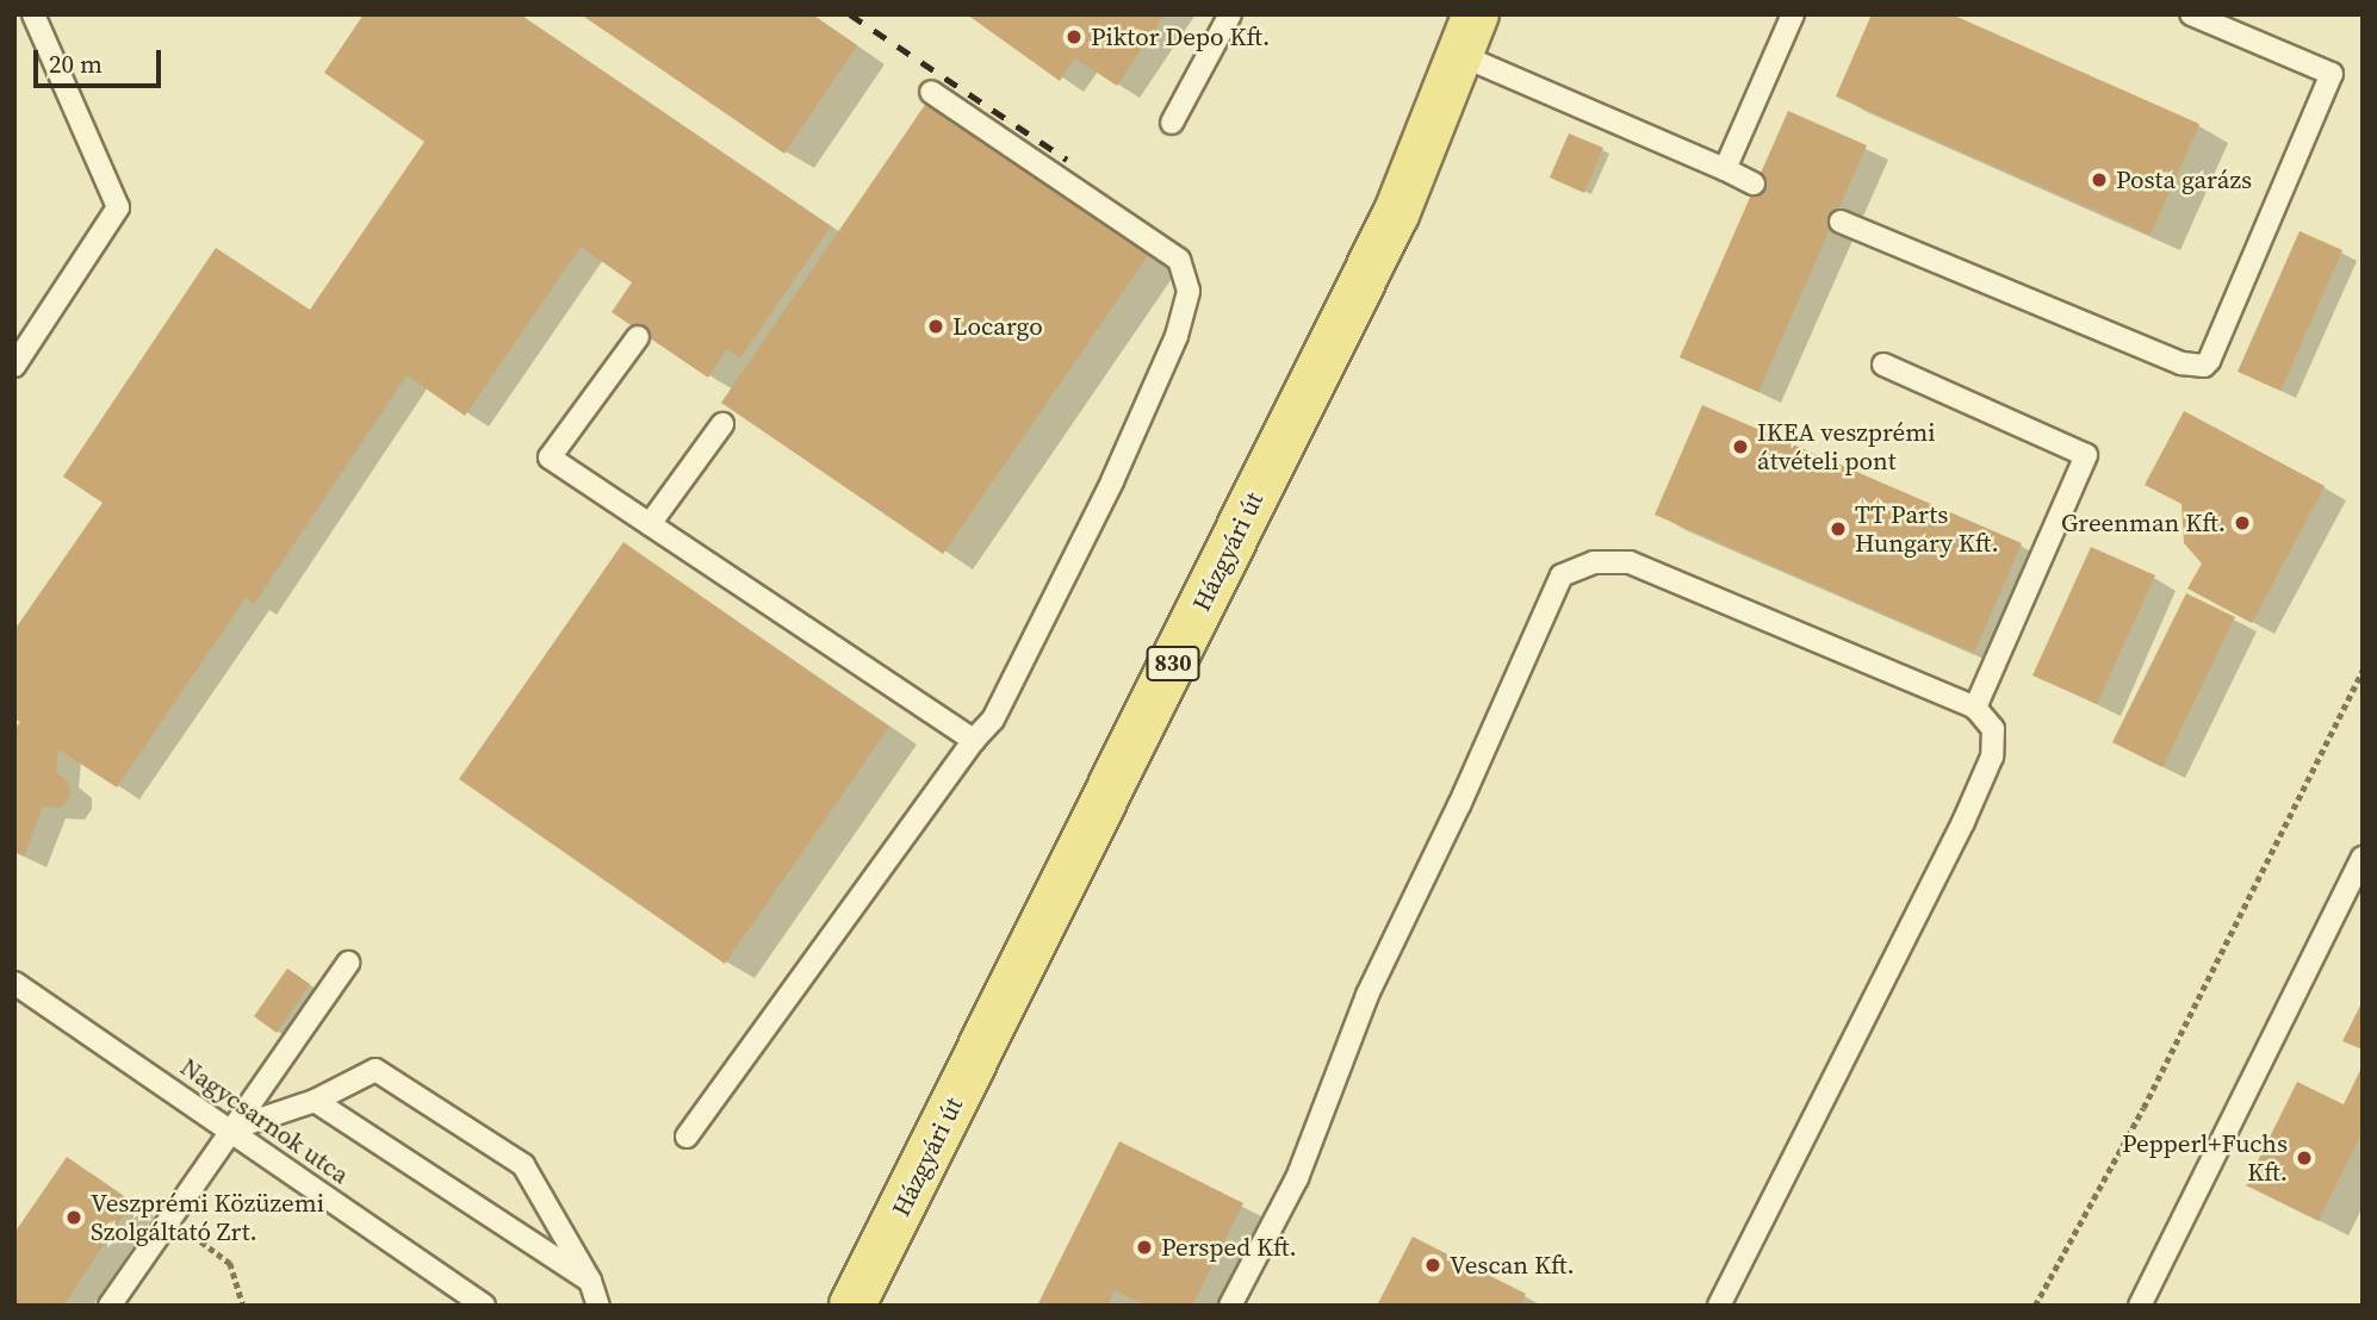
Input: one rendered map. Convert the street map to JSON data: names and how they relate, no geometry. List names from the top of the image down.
{
  "streets": {
    "main road": ["Házgyári út", "830"],
    "lane": ["Nagycsarnok utca"]
  },
  "places": [
    "Piktor Depo Kft.",
    "Posta garázs",
    "Locargo",
    "IKEA veszprémi átvételi pont",
    "Greenman Kft.",
    "TT Parts Hungary Kft.",
    "Pepperl+Fuchs Kft.",
    "Veszprémi Közüzemi Szolgáltató Zrt.",
    "Persped Kft.",
    "Vescan Kft."
  ],
  "scale_bar": "20 m"
}
